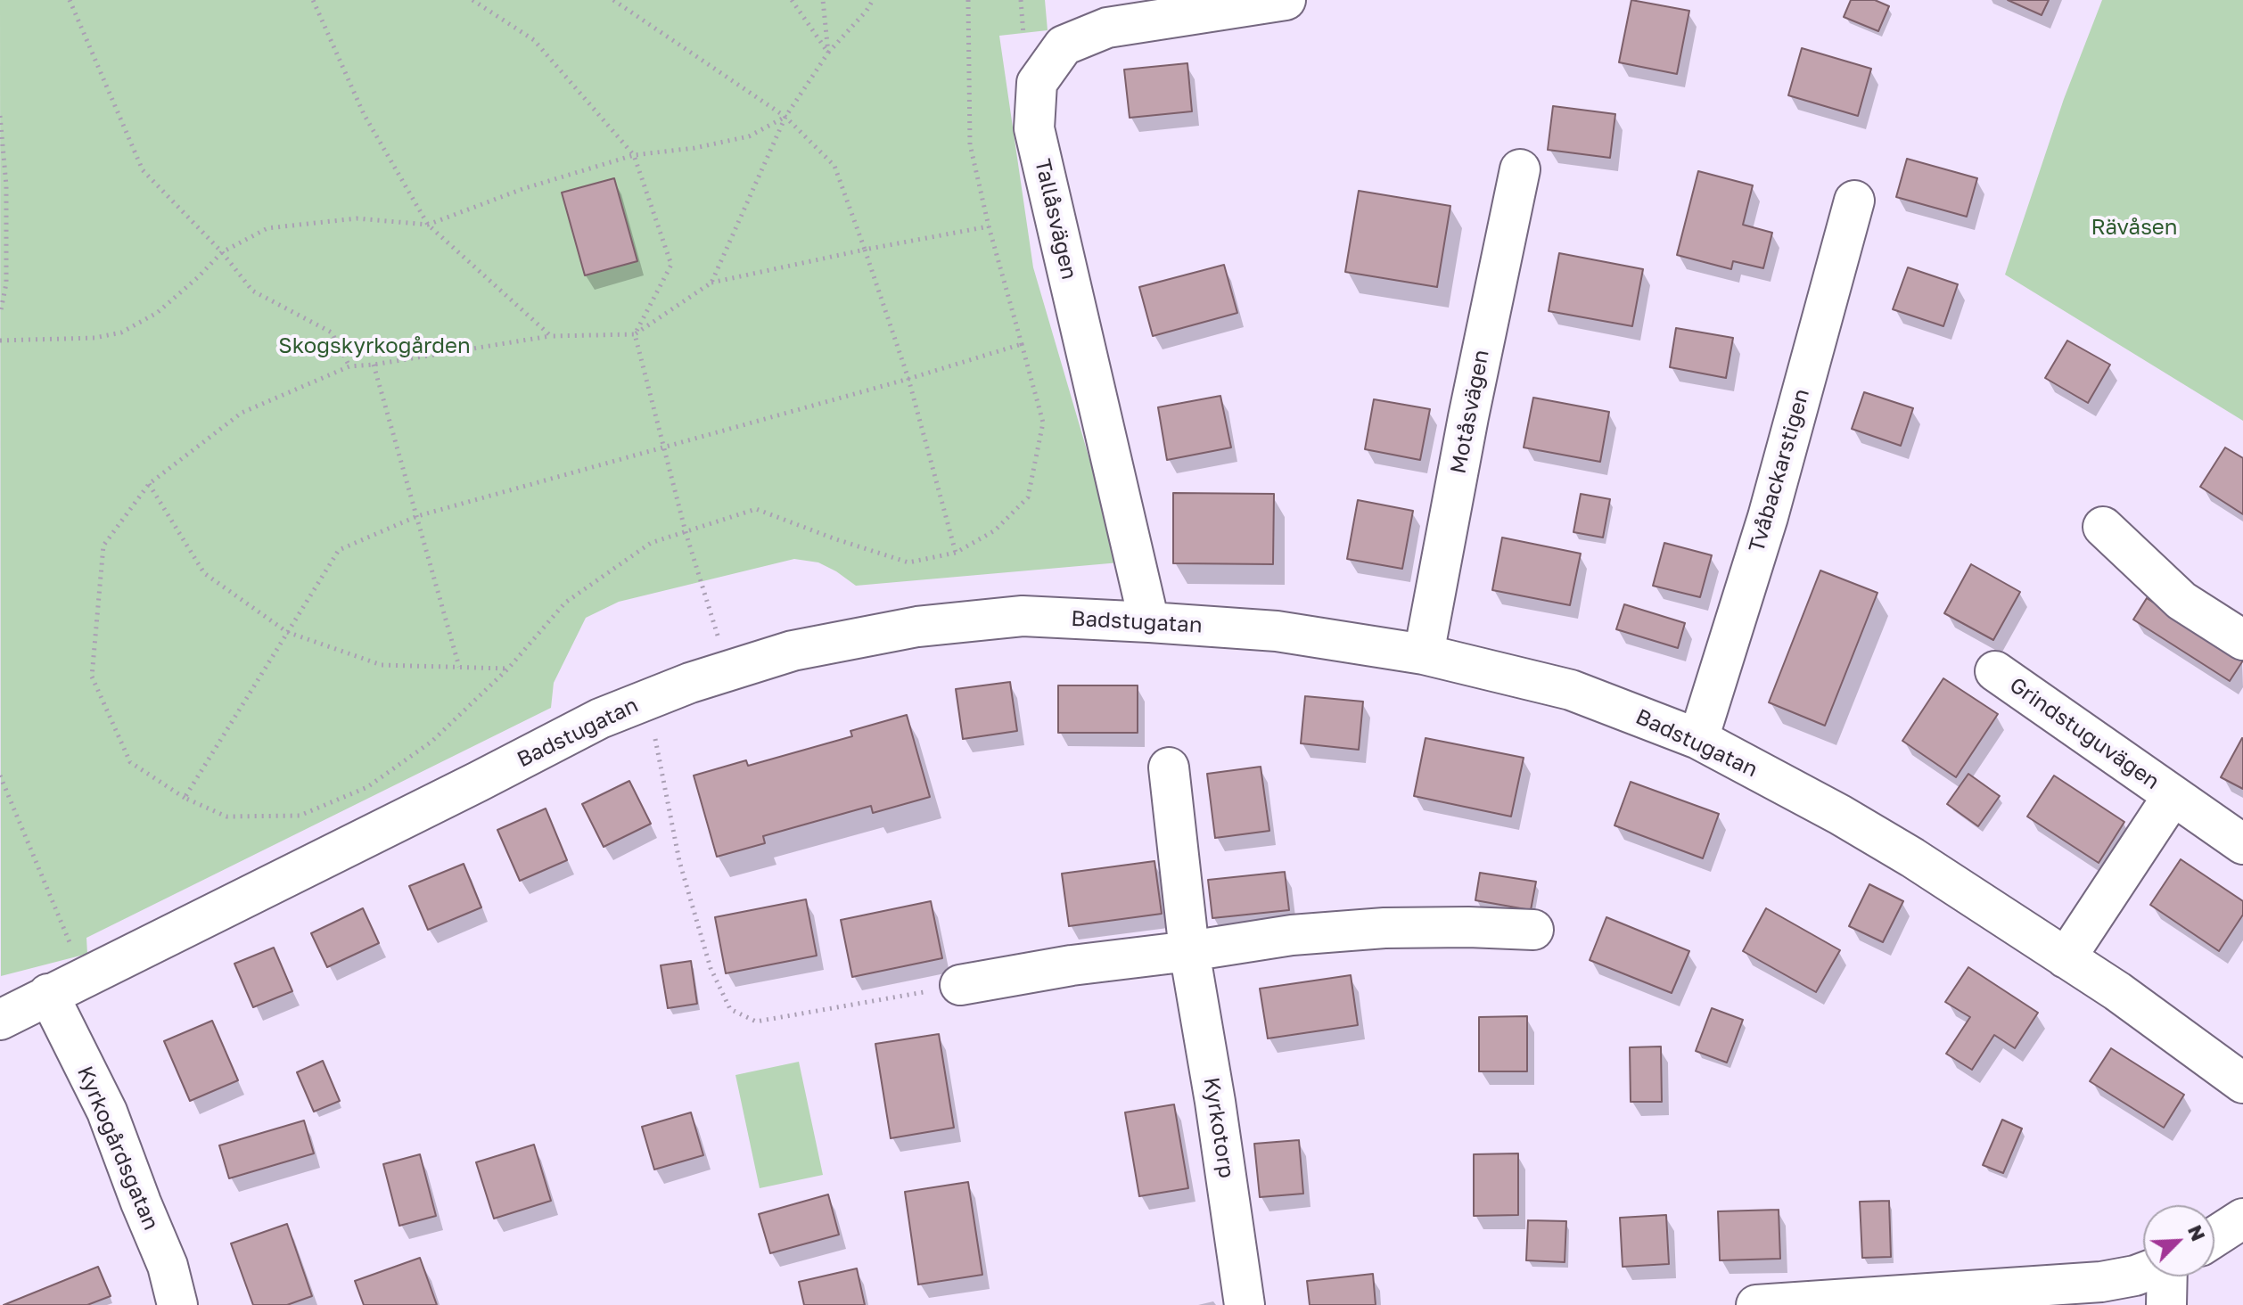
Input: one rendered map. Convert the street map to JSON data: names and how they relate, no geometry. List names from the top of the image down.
{
  "streets": {
    "street": [
      "Tallåsvägen",
      "Motåsvägen",
      "Tvåbackarstigen",
      "Badstugatan",
      "Grindstuguvägen",
      "Kyrkotorp",
      "Kyrkogårdsgatan"
    ]
  },
  "crossings": [
    ["Tallåsvägen", "Badstugatan"],
    ["Motåsvägen", "Badstugatan"],
    ["Tvåbackarstigen", "Badstugatan"],
    ["Badstugatan", "Grindstuguvägen"],
    ["Badstugatan", "Kyrkogårdsgatan"]
  ],
  "parks": ["Rävåsen", "Skogskyrkogården"],
  "north": "top right"
}
